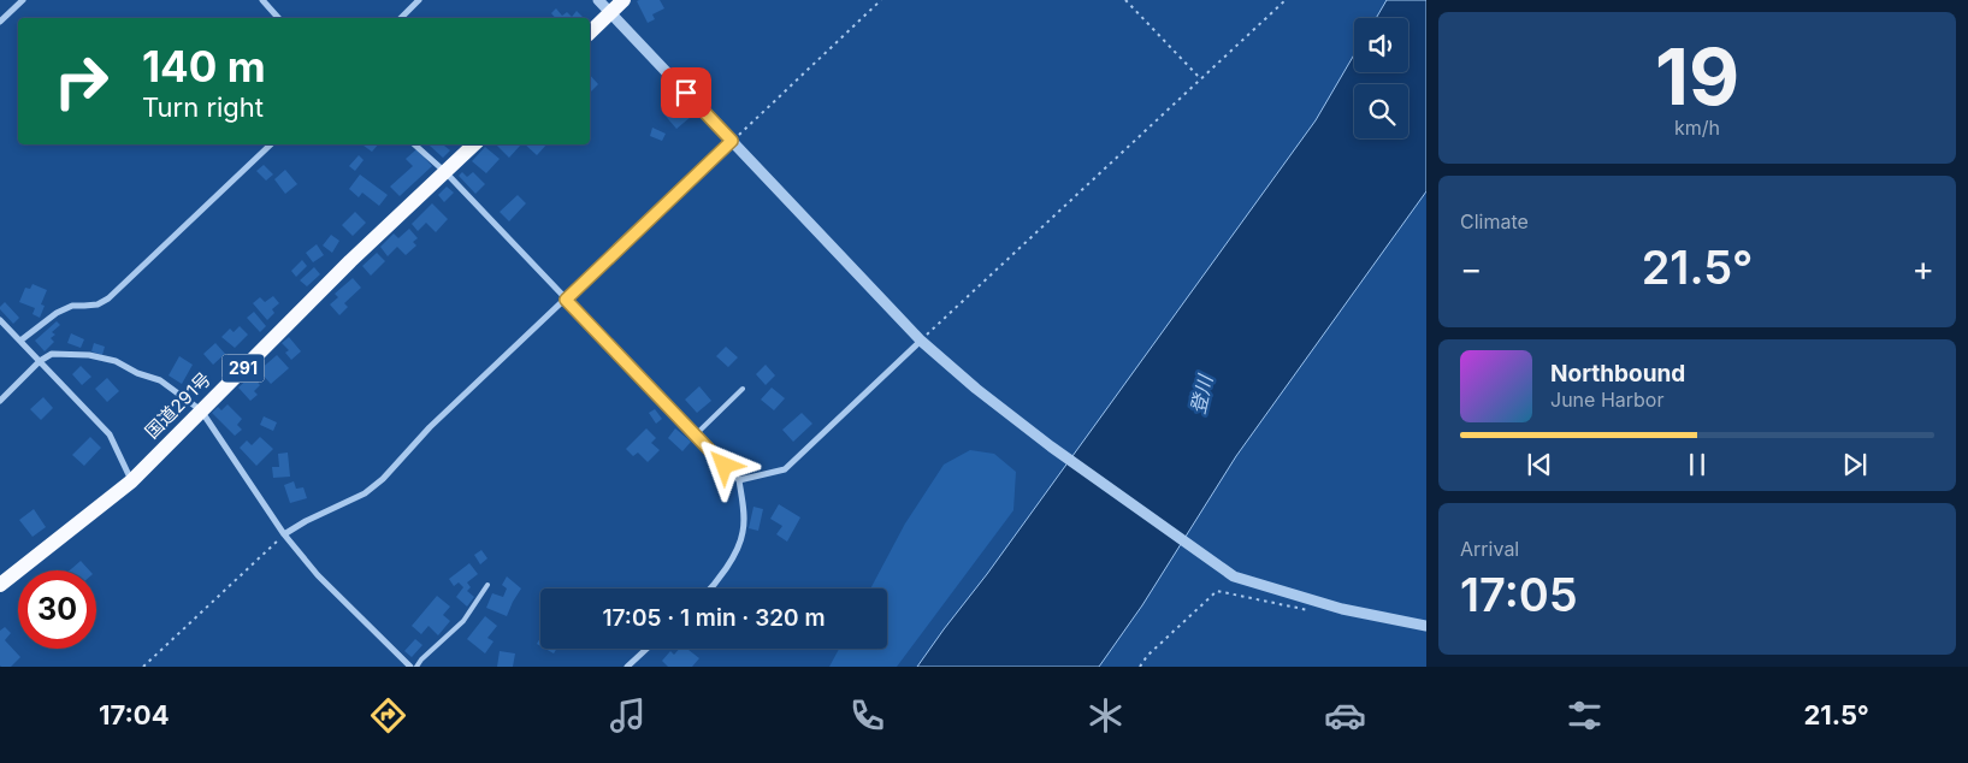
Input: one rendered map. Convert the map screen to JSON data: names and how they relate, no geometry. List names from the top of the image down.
{
  "streets": {
    "highway": ["291", "国道291号"]
  },
  "water": ["登川"],
  "page": {
    "tile": [
      ["19", "km/h"],
      "Climate",
      ["Arrival", "17:05"]
    ],
    "turn": ["140 m", "Turn right"],
    "heat": ["−", "21.5°", "+"],
    "song": ["Northbound", "June Harbor"],
    "limit": "30",
    "trip": "17:05 · 1 min · 320 m",
    "tabs": ["17:04", "21.5°"]
  }
}
